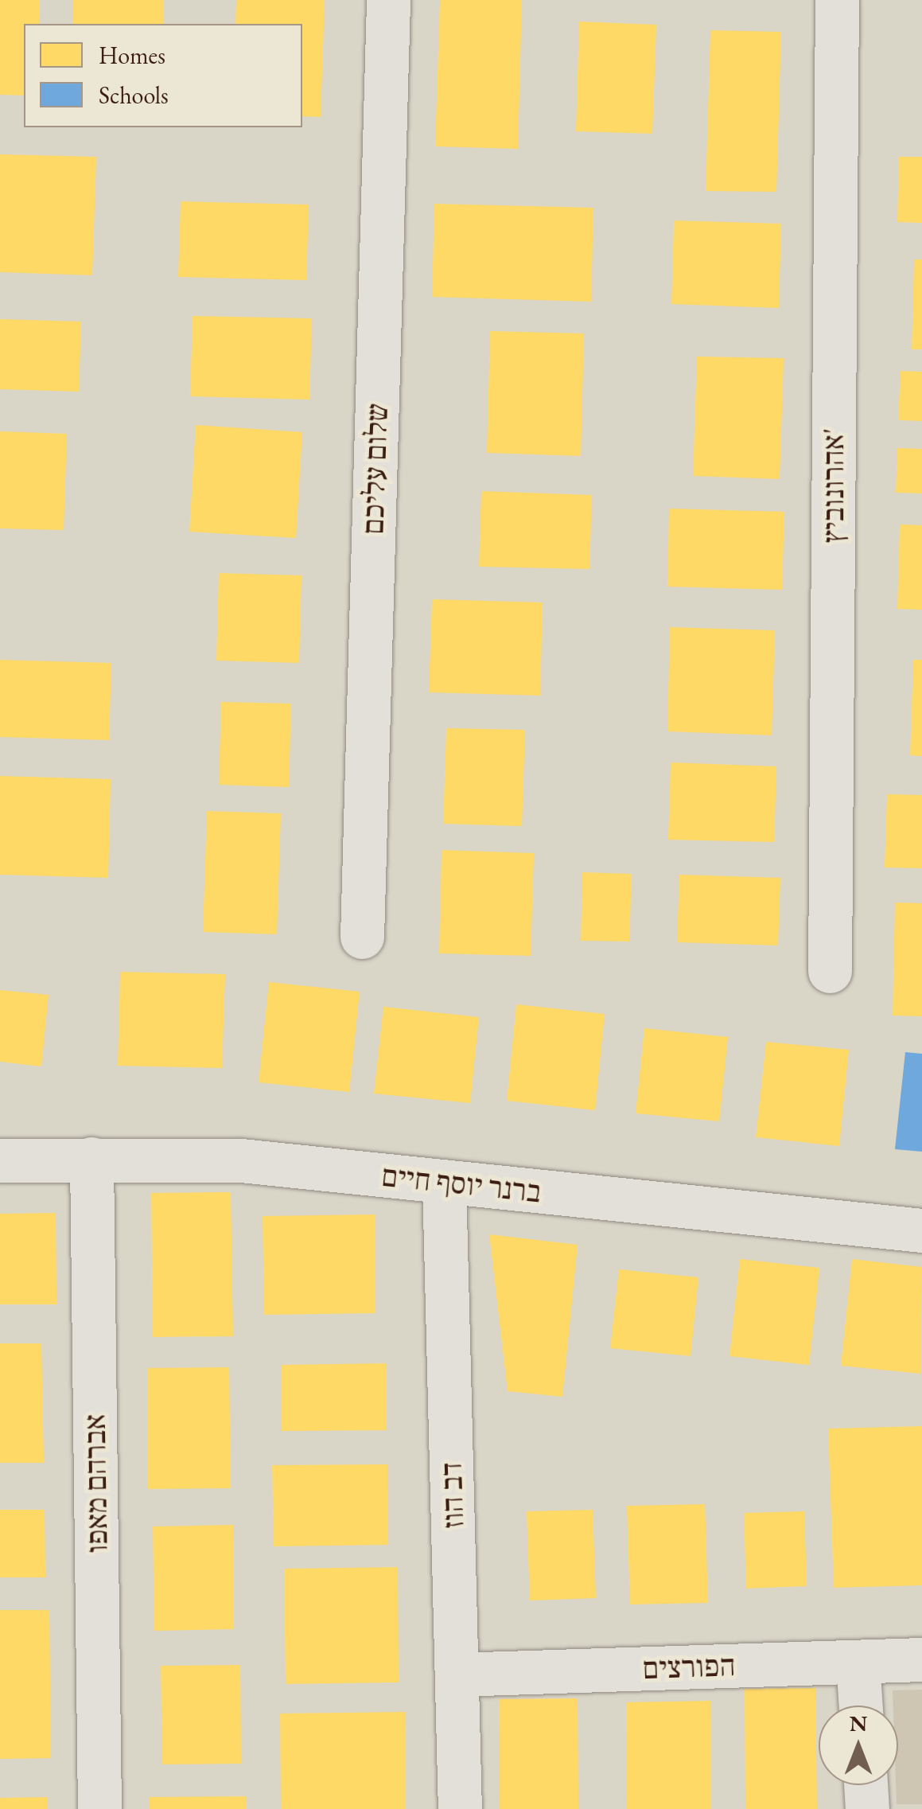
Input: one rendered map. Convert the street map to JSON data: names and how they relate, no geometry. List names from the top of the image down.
{
  "streets": {
    "street": [
      "שלום עליכם",
      "אהרונוביץ'",
      "ברנר יוסף חיים",
      "אברהם מאפו",
      "דב הוז",
      "הפורצים"
    ]
  },
  "crossings": [
    ["ברנר יוסף חיים", "אברהם מאפו"],
    ["ברנר יוסף חיים", "דב הוז"],
    ["דב הוז", "הפורצים"]
  ],
  "legend": ["Homes", "Schools"],
  "north": "top"
}
